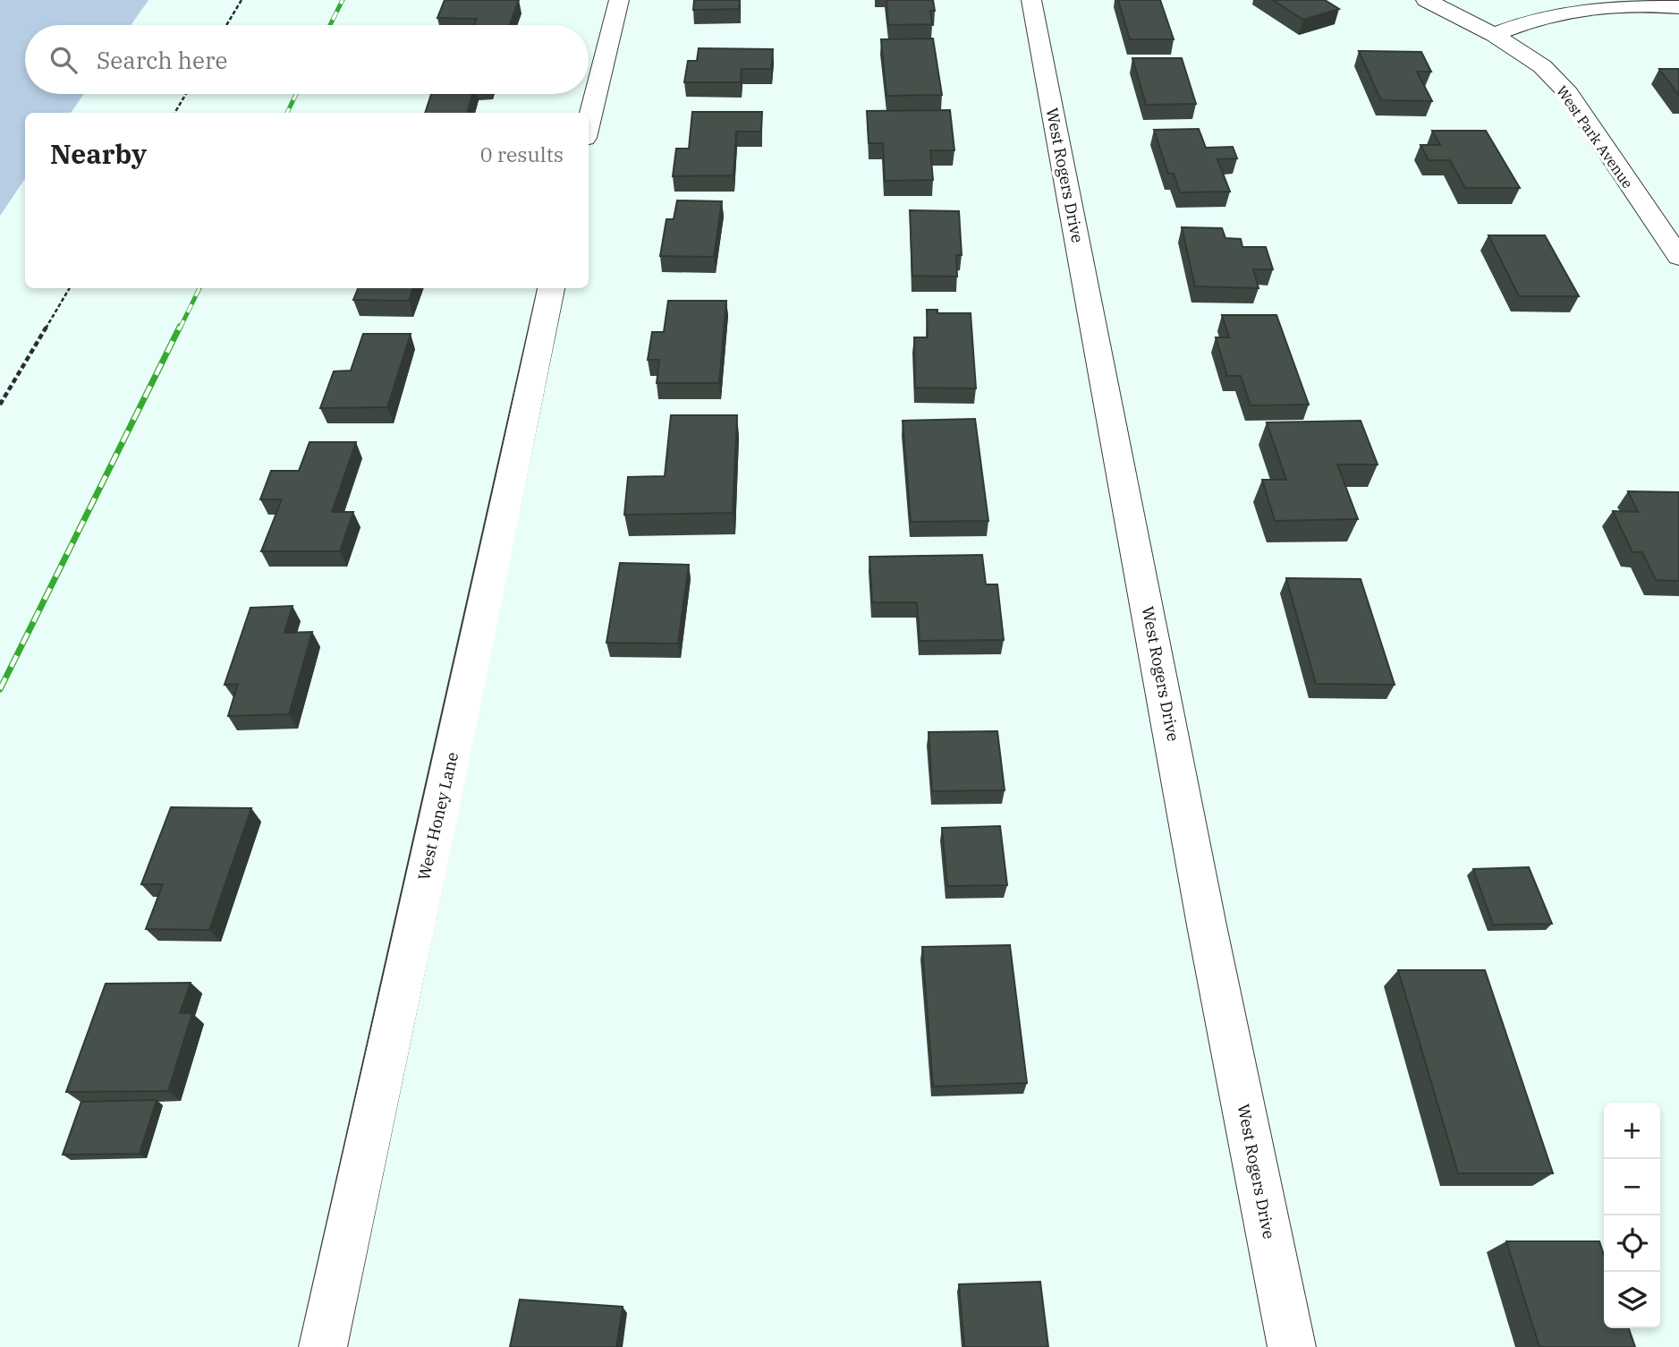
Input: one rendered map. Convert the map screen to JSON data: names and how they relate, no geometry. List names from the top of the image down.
{
  "streets": {
    "street": ["West Park Avenue", "West Rogers Drive", "West Honey Lane"]
  },
  "page": {
    "search": "Search here",
    "heading": ["Nearby", "0 results"],
    "map_buttons": ["+", "−"]
  }
}
